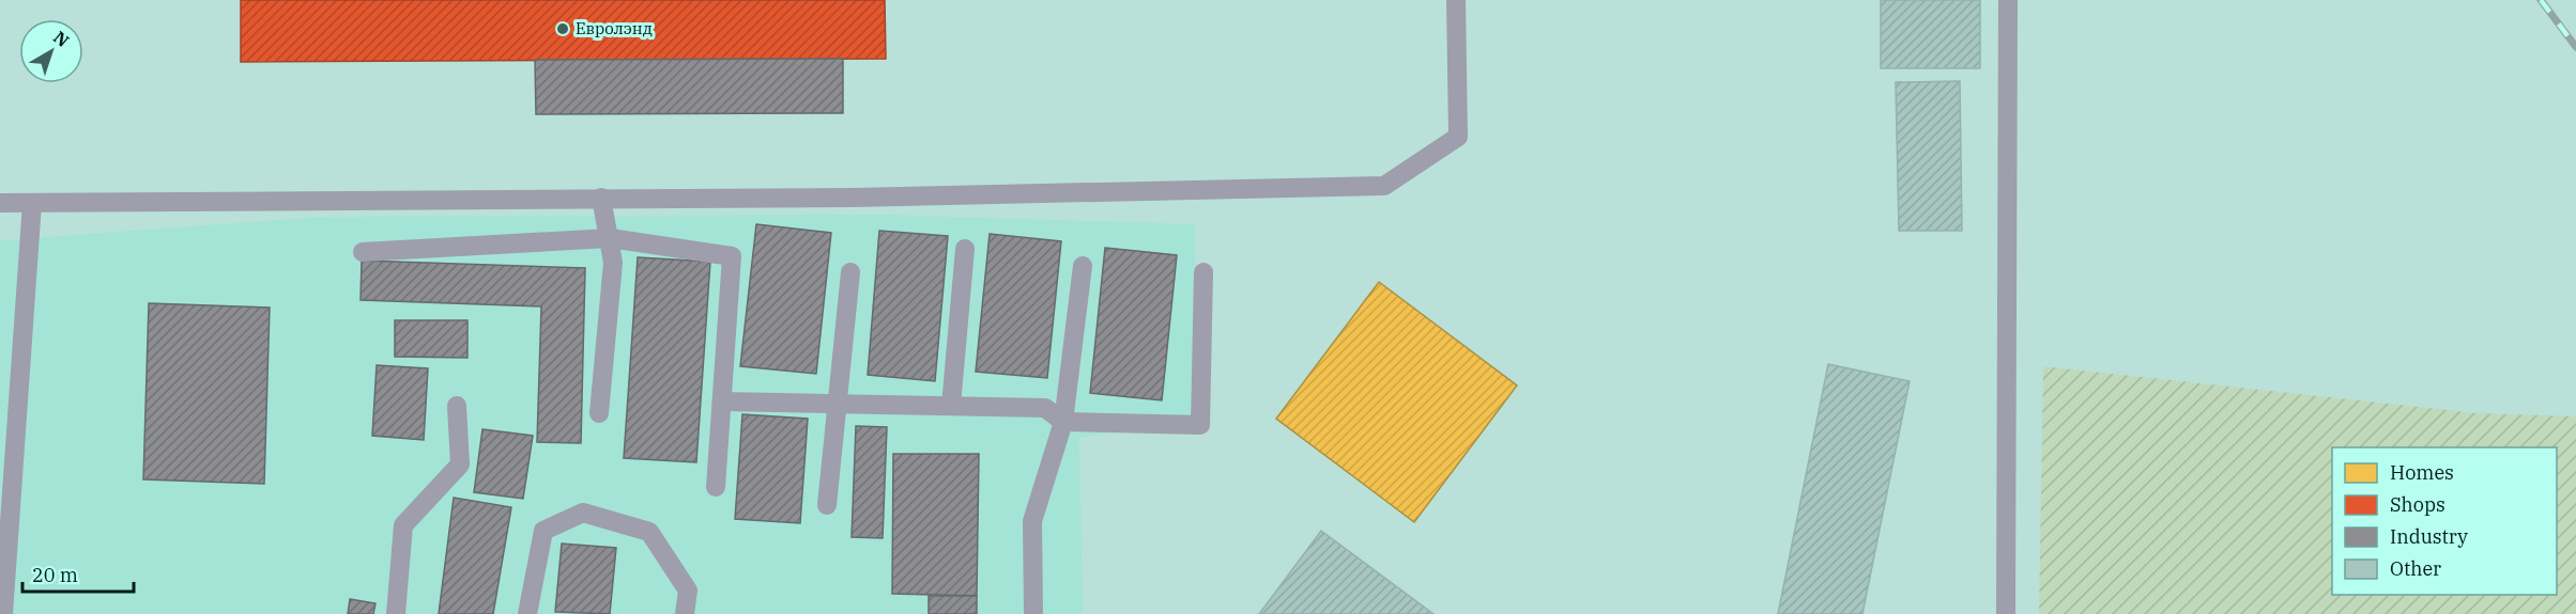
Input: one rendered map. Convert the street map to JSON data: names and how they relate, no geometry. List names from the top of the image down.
{
  "places": ["Евролэнд"],
  "legend": [
    "Homes",
    "Shops",
    "Industry",
    "Other"
  ],
  "scale_bar": "20 m",
  "north": "top right"
}
